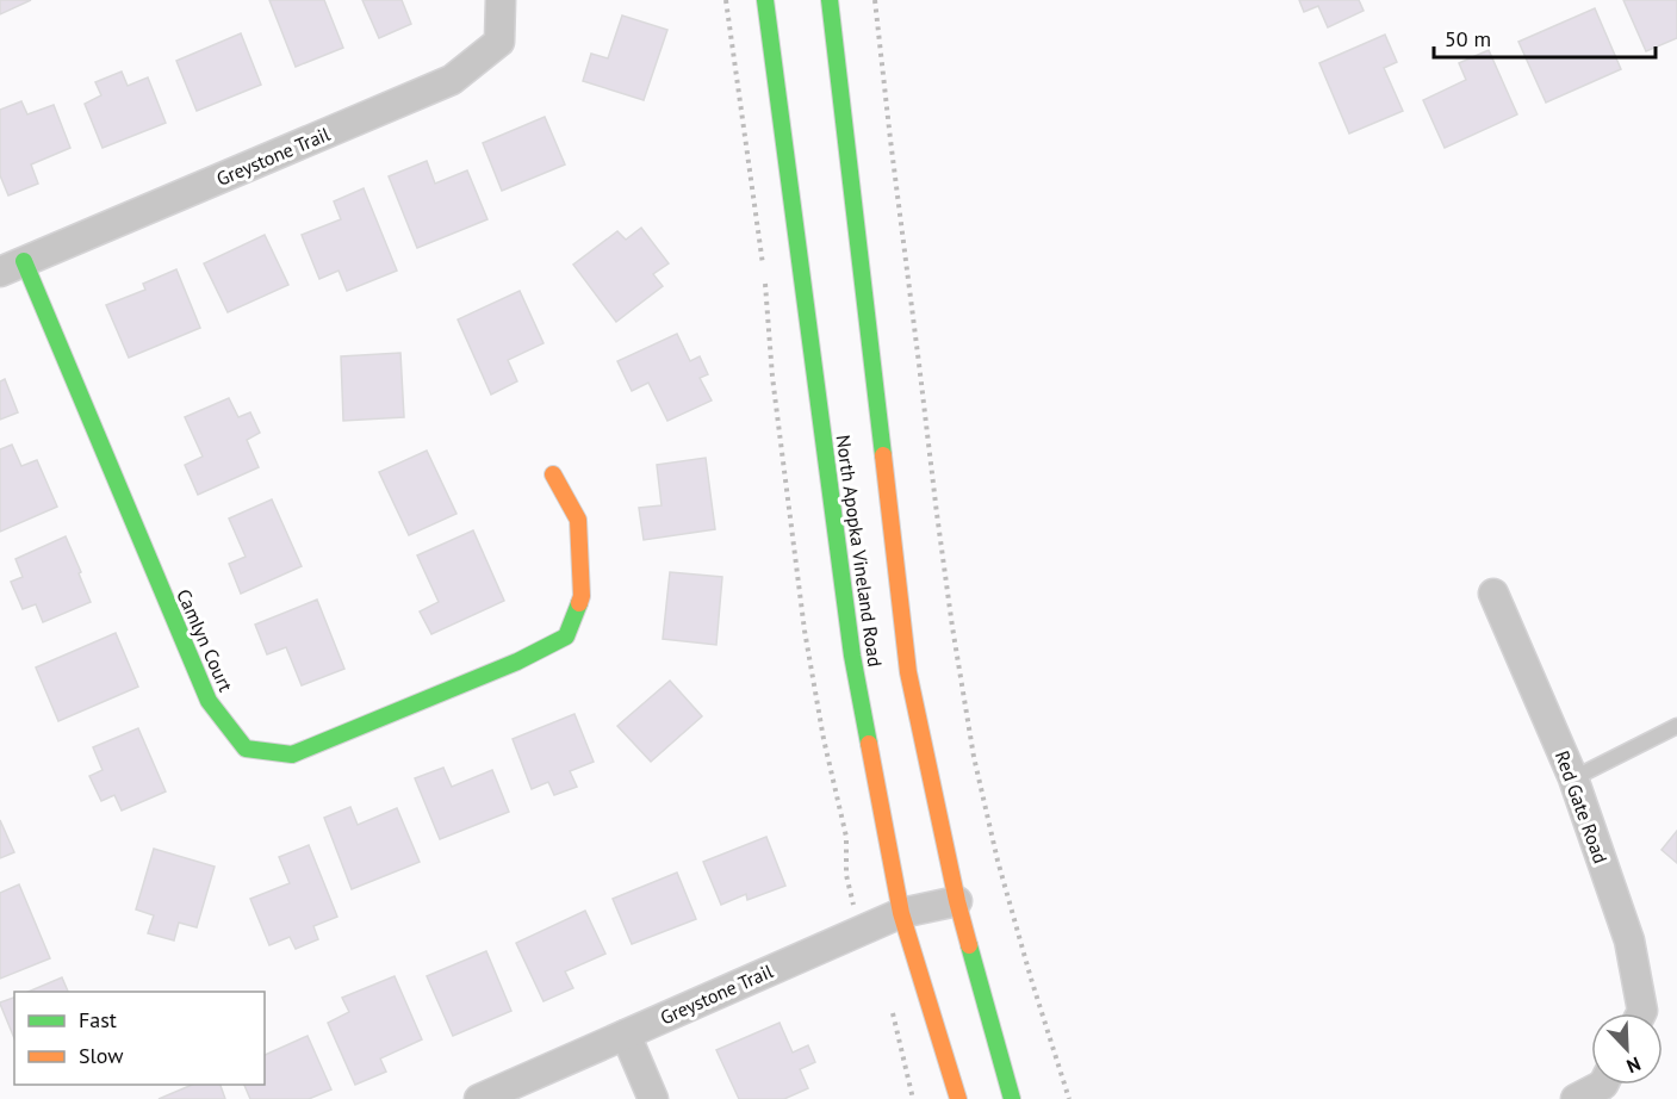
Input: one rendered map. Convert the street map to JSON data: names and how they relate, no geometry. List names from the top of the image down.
{
  "streets": {
    "street": [
      "Greystone Trail",
      "North Apopka Vineland Road",
      "Camlyn Court",
      "Red Gate Road"
    ]
  },
  "crossings": [
    ["Greystone Trail", "North Apopka Vineland Road"],
    ["Greystone Trail", "Camlyn Court"]
  ],
  "legend": ["Fast", "Slow"],
  "scale_bar": "50 m",
  "north": "bottom right"
}
